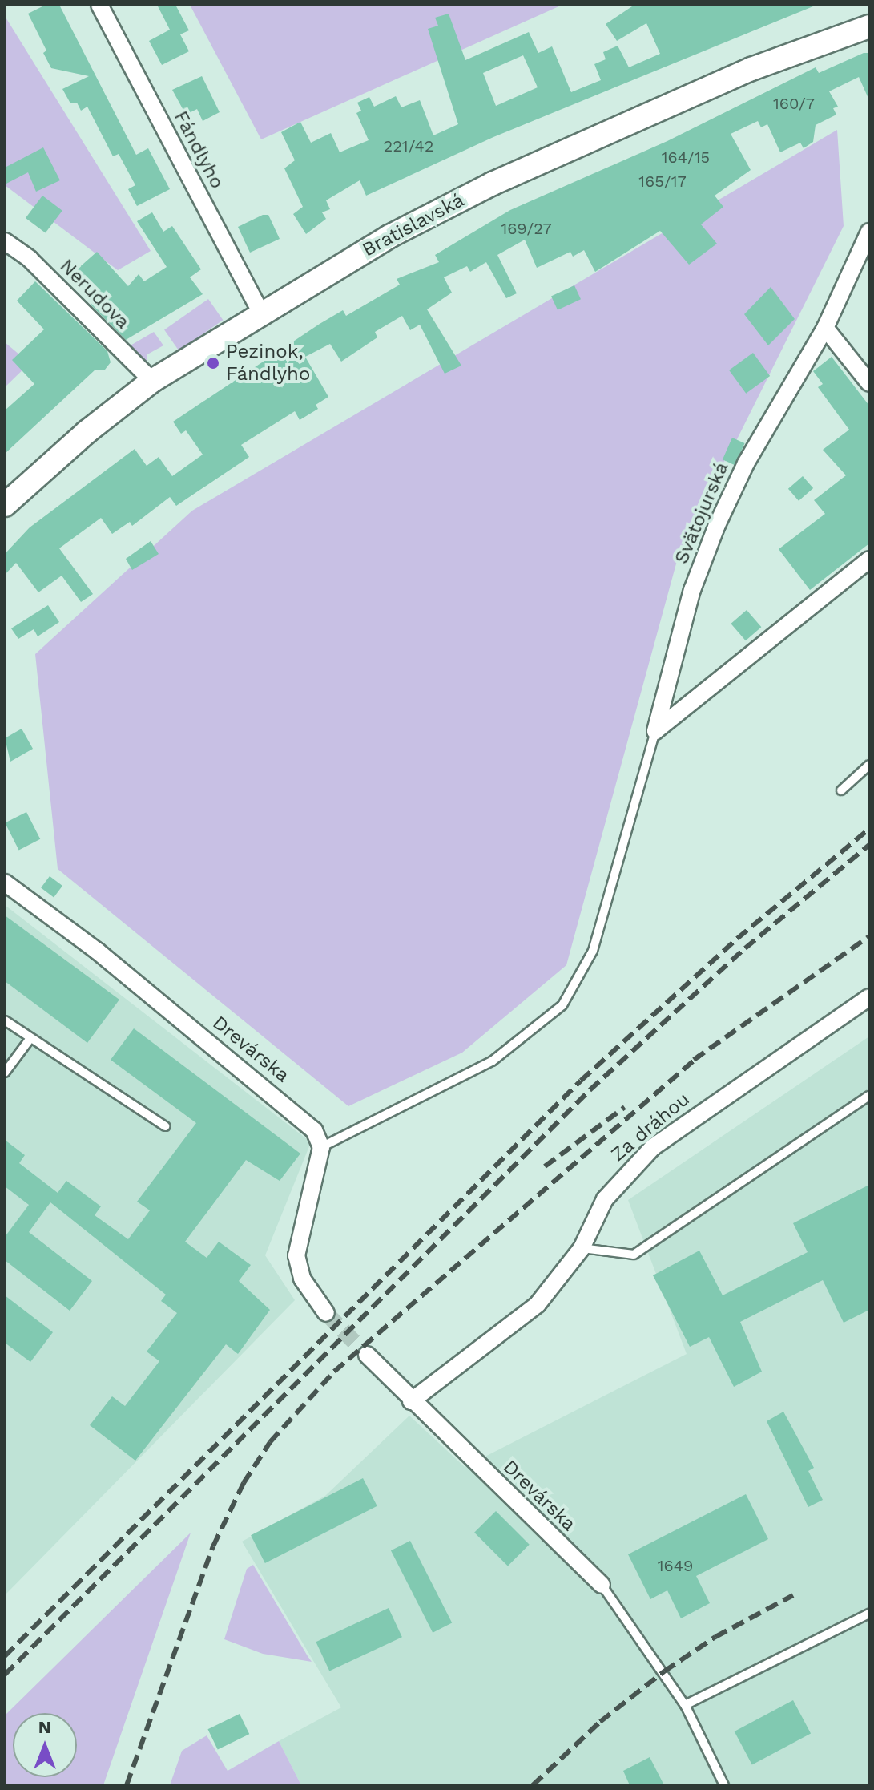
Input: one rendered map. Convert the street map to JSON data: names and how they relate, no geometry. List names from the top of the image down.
{
  "streets": {
    "main road": ["Bratislavská"],
    "street": [
      "Fándlyho",
      "Nerudova",
      "Svätojurská",
      "Drevárska",
      "Za dráhou"
    ]
  },
  "crossings": [
    ["Fándlyho", "Bratislavská"],
    ["Bratislavská", "Nerudova"],
    ["Drevárska", "Za dráhou"]
  ],
  "places": ["Pezinok, Fándlyho"],
  "house_numbers": [
    "160/7",
    "221/42",
    "164/15",
    "165/17",
    "169/27",
    "1649"
  ],
  "north": "top"
}
